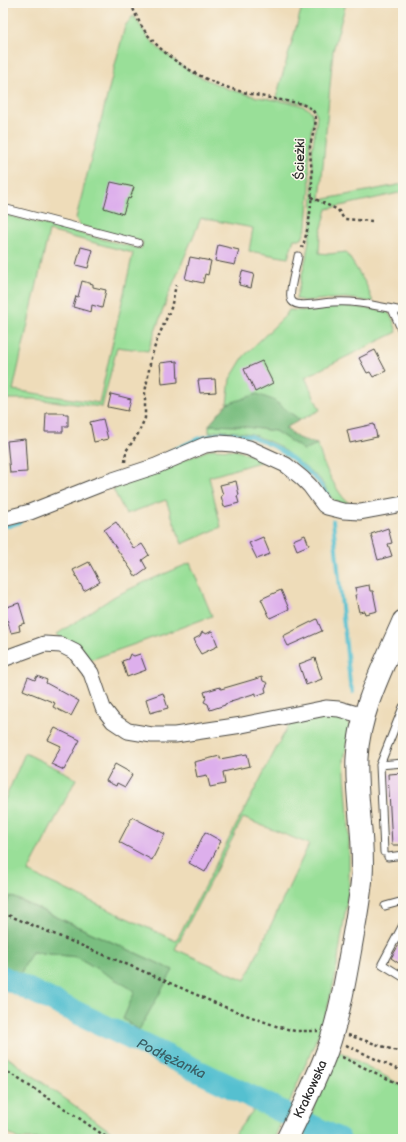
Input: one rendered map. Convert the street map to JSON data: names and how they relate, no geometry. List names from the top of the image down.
{
  "streets": {
    "street": ["Krakowska"],
    "path": ["Ścieżki"]
  },
  "water": ["Podłężanka"]
}
